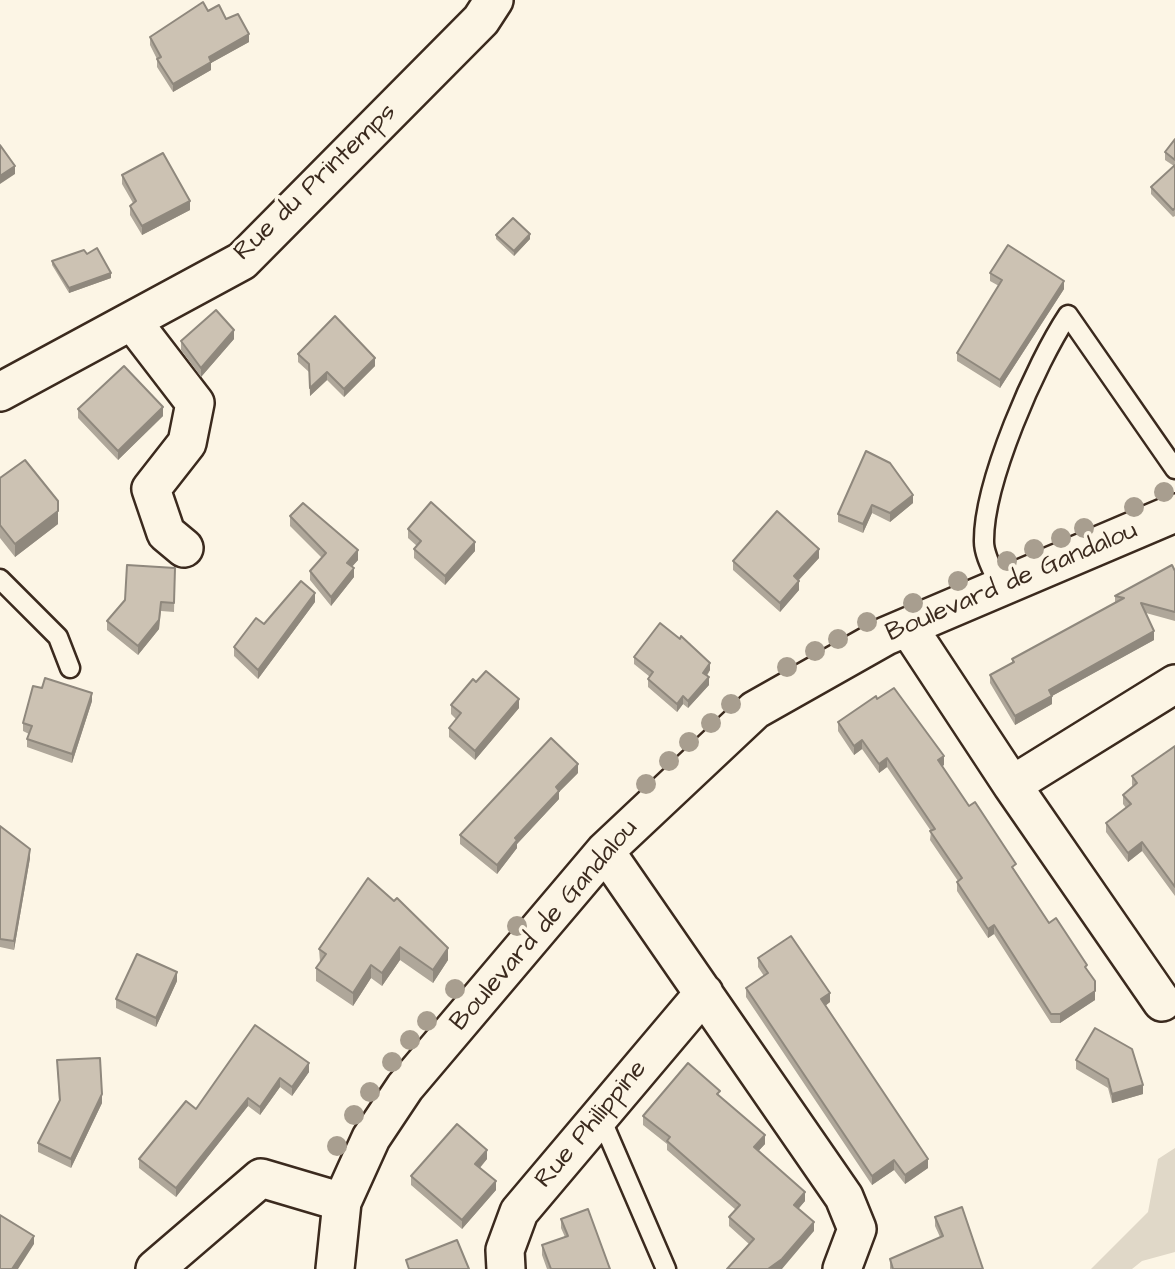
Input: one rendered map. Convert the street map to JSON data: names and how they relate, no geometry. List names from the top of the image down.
{
  "streets": {
    "street": ["Rue du Printemps", "Boulevard de Gandalou", "Rue Philippine"]
  }
}
